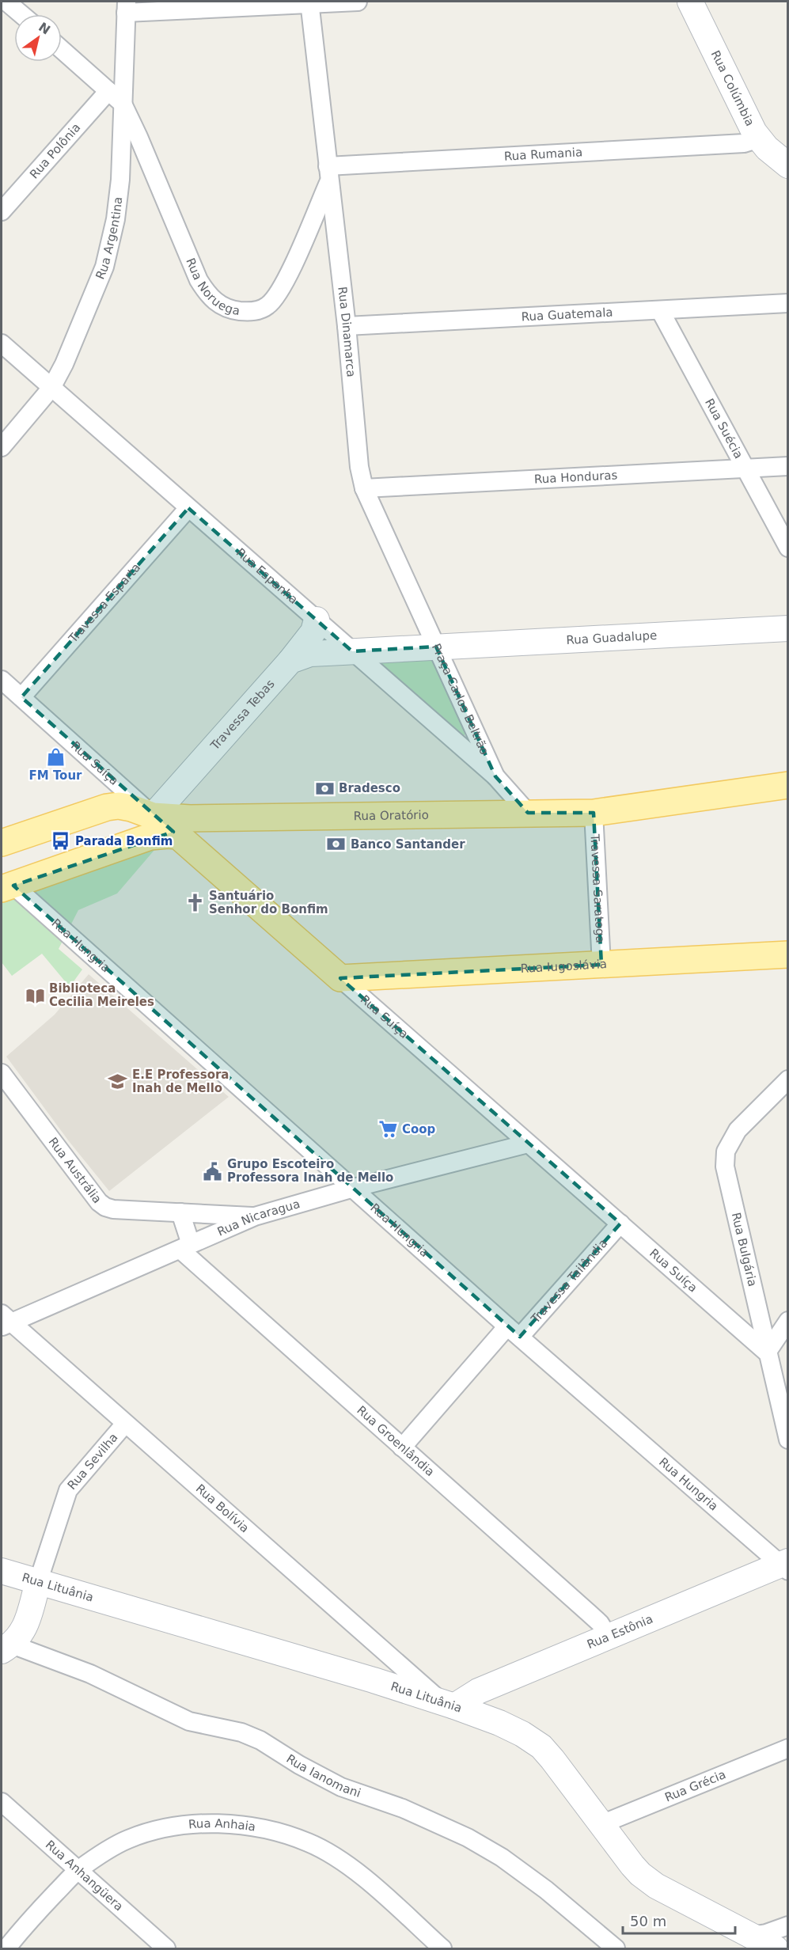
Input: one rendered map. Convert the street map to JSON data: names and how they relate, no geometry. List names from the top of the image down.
{
  "streets": {
    "main road": ["Rua Suíça", "Rua Oratório", "Rua Iugoslávia"],
    "street": [
      "Rua Colúmbia",
      "Rua Polônia",
      "Rua Rumania",
      "Rua Argentina",
      "Rua Noruega",
      "Rua Guatemala",
      "Rua Dinamarca",
      "Rua Suécia",
      "Rua Honduras",
      "Rua Espanha",
      "Travessa Esparta",
      "Rua Guadalupe",
      "Praça Carlos Beltrão",
      "Travessa Tebas",
      "Travessa Saratoga",
      "Rua Hungria",
      "Rua Austrália",
      "Rua Nicaragua",
      "Rua Bulgária",
      "Travessa Tailândia",
      "Rua Groenlândia",
      "Rua Sevilha",
      "Rua Bolívia",
      "Rua Lituânia",
      "Rua Estônia",
      "Rua Ianomani",
      "Rua Grécia",
      "Rua Anhaia",
      "Rua Anhangüera"
    ]
  },
  "crossings": [
    ["Rua Colúmbia", "Rua Rumania"],
    ["Rua Rumania", "Rua Noruega"],
    ["Rua Rumania", "Rua Dinamarca"],
    ["Rua Argentina", "Rua Noruega"],
    ["Rua Argentina", "Rua Espanha"],
    ["Rua Noruega", "Rua Dinamarca"],
    ["Rua Guatemala", "Rua Dinamarca"],
    ["Rua Guatemala", "Rua Suécia"],
    ["Rua Dinamarca", "Rua Honduras"],
    ["Rua Dinamarca", "Rua Guadalupe"],
    ["Rua Dinamarca", "Praça Carlos Beltrão"],
    ["Rua Suécia", "Rua Honduras"],
    ["Rua Espanha", "Travessa Esparta"],
    ["Rua Espanha", "Praça Carlos Beltrão"],
    ["Rua Espanha", "Travessa Tebas"],
    ["Rua Espanha", "Rua Oratório"],
    ["Travessa Esparta", "Rua Suíça"],
    ["Rua Guadalupe", "Praça Carlos Beltrão"],
    ["Travessa Tebas", "Rua Suíça"],
    ["Travessa Tebas", "Rua Oratório"],
    ["Rua Suíça", "Rua Oratório"],
    ["Rua Suíça", "Rua Iugoslávia"],
    ["Rua Suíça", "Rua Nicaragua"],
    ["Rua Suíça", "Rua Bulgária"],
    ["Rua Suíça", "Travessa Tailândia"],
    ["Rua Oratório", "Travessa Saratoga"],
    ["Travessa Saratoga", "Rua Iugoslávia"],
    ["Rua Hungria", "Rua Nicaragua"],
    ["Rua Hungria", "Travessa Tailândia"],
    ["Rua Hungria", "Rua Estônia"],
    ["Rua Austrália", "Rua Nicaragua"],
    ["Rua Nicaragua", "Rua Groenlândia"],
    ["Rua Nicaragua", "Rua Bolívia"],
    ["Travessa Tailândia", "Rua Groenlândia"],
    ["Rua Groenlândia", "Rua Estônia"],
    ["Rua Sevilha", "Rua Bolívia"],
    ["Rua Sevilha", "Rua Lituânia"],
    ["Rua Bolívia", "Rua Lituânia"],
    ["Rua Bolívia", "Rua Estônia"],
    ["Rua Lituânia", "Rua Estônia"],
    ["Rua Lituânia", "Rua Grécia"],
    ["Rua Anhaia", "Rua Anhangüera"]
  ],
  "places": {
    "shop": ["FM Tour"],
    "bank": ["Bradesco", "Banco Santander"],
    "bus stop": ["Parada Bonfim"],
    "church": ["Santuário Senhor do Bonfim"],
    "library": ["Biblioteca Cecilia Meireles"],
    "school or university": ["E.E Professora Inah de Mello"],
    "supermarket": ["Coop"],
    "public building": ["Grupo Escoteiro Professora Inah de Mello"]
  },
  "scale_bar": "50 m",
  "north": "top right"
}
